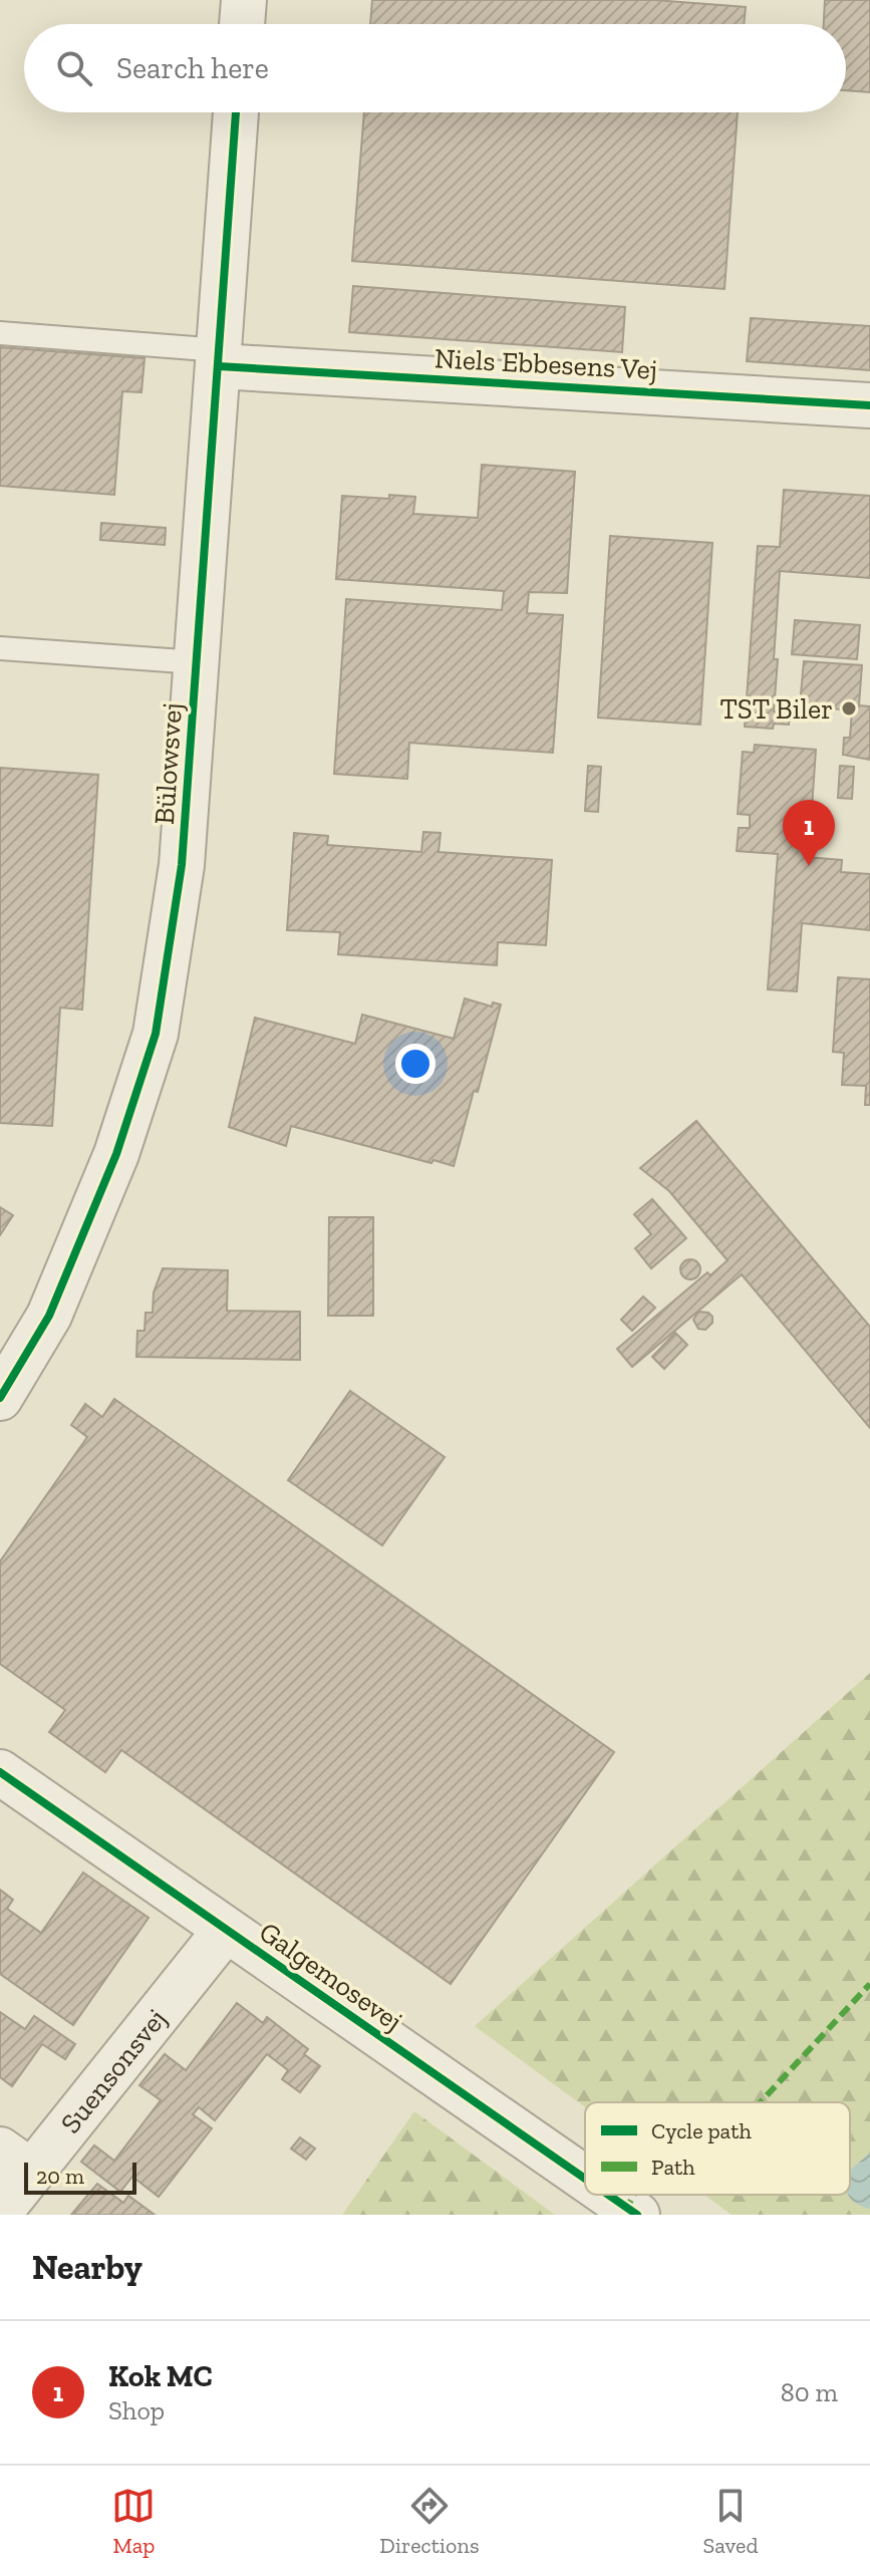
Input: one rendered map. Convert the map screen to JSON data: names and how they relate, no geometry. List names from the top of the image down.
{
  "streets": {
    "street": [
      "Niels Ebbesens Vej",
      "Bülowsvej",
      "Galgemosevej",
      "Suensonsvej"
    ]
  },
  "crossings": [
    ["Niels Ebbesens Vej", "Bülowsvej"],
    ["Galgemosevej", "Suensonsvej"]
  ],
  "places": ["TST Biler"],
  "legend": ["Cycle path", "Path"],
  "scale_bar": "20 m",
  "page": {
    "search": "Search here",
    "pins": "1",
    "scale": "20 m",
    "heading": "Nearby",
    "list": [
      {
        "mark": "1",
        "name": "Kok MC",
        "note": "Shop",
        "value": "80 m"
      }
    ],
    "nav": ["Map", "Directions", "Saved"]
  }
}
